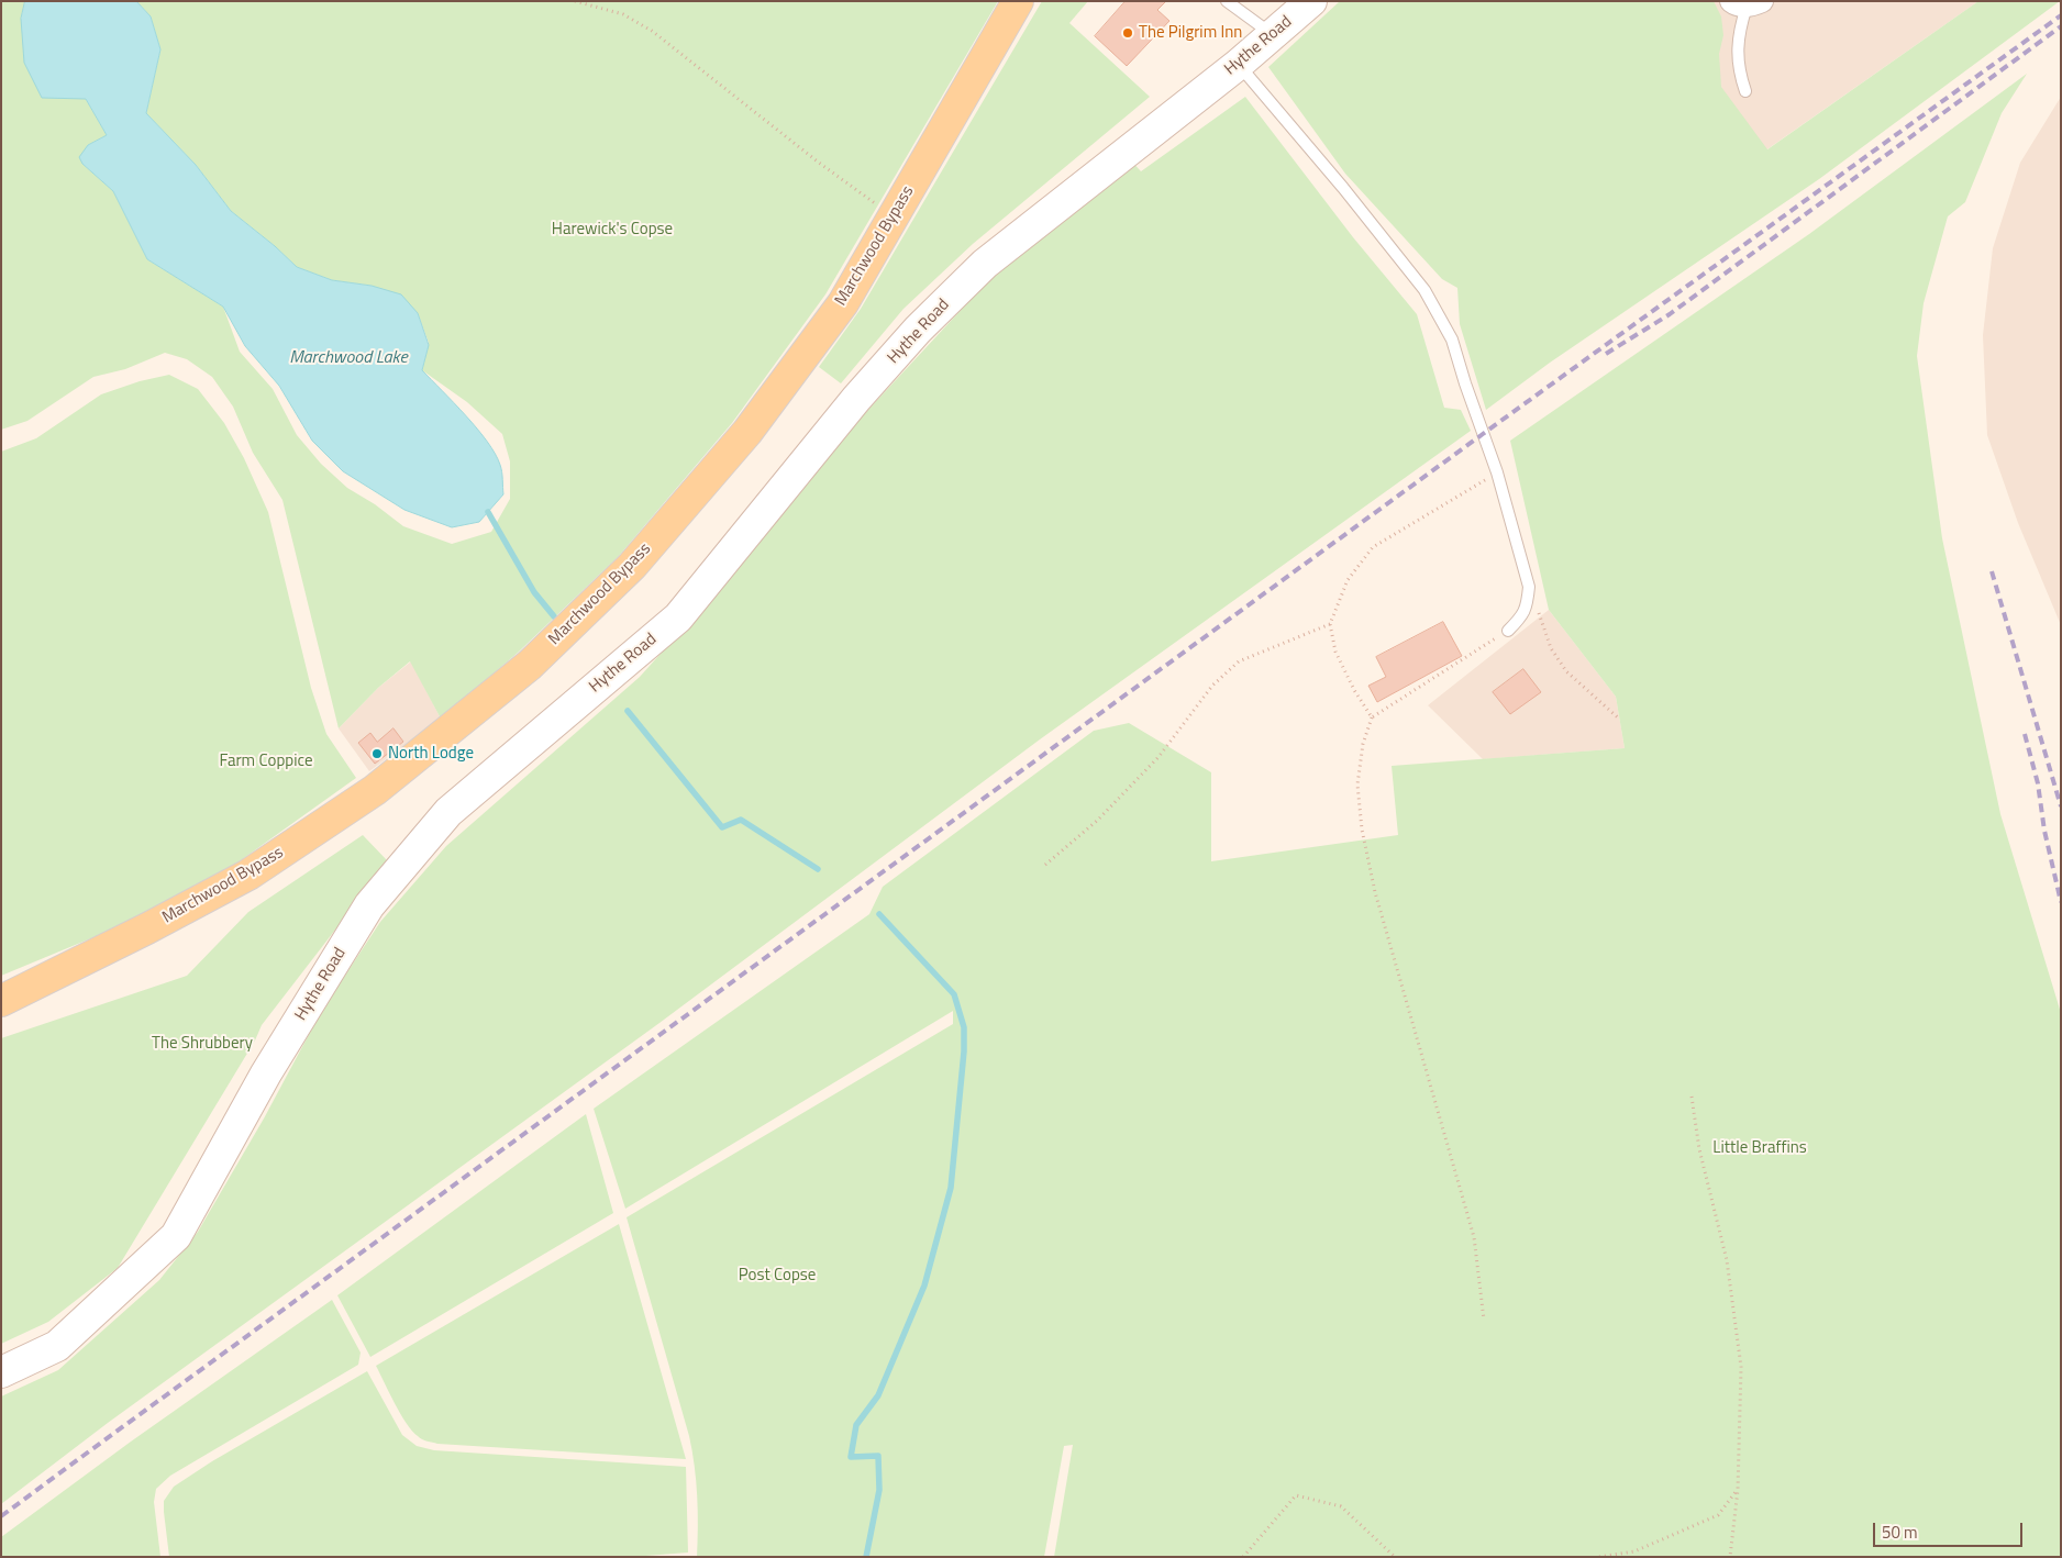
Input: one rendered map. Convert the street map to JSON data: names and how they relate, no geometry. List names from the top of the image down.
{
  "streets": {
    "main road": ["Marchwood Bypass"],
    "street": ["Hythe Road"]
  },
  "water": ["Marchwood Lake"],
  "parks": [
    "Harewick's Copse",
    "Farm Coppice",
    "The Shrubbery",
    "Little Braffins",
    "Post Copse"
  ],
  "places": ["The Pilgrim Inn", "North Lodge"],
  "scale_bar": "50 m"
}
